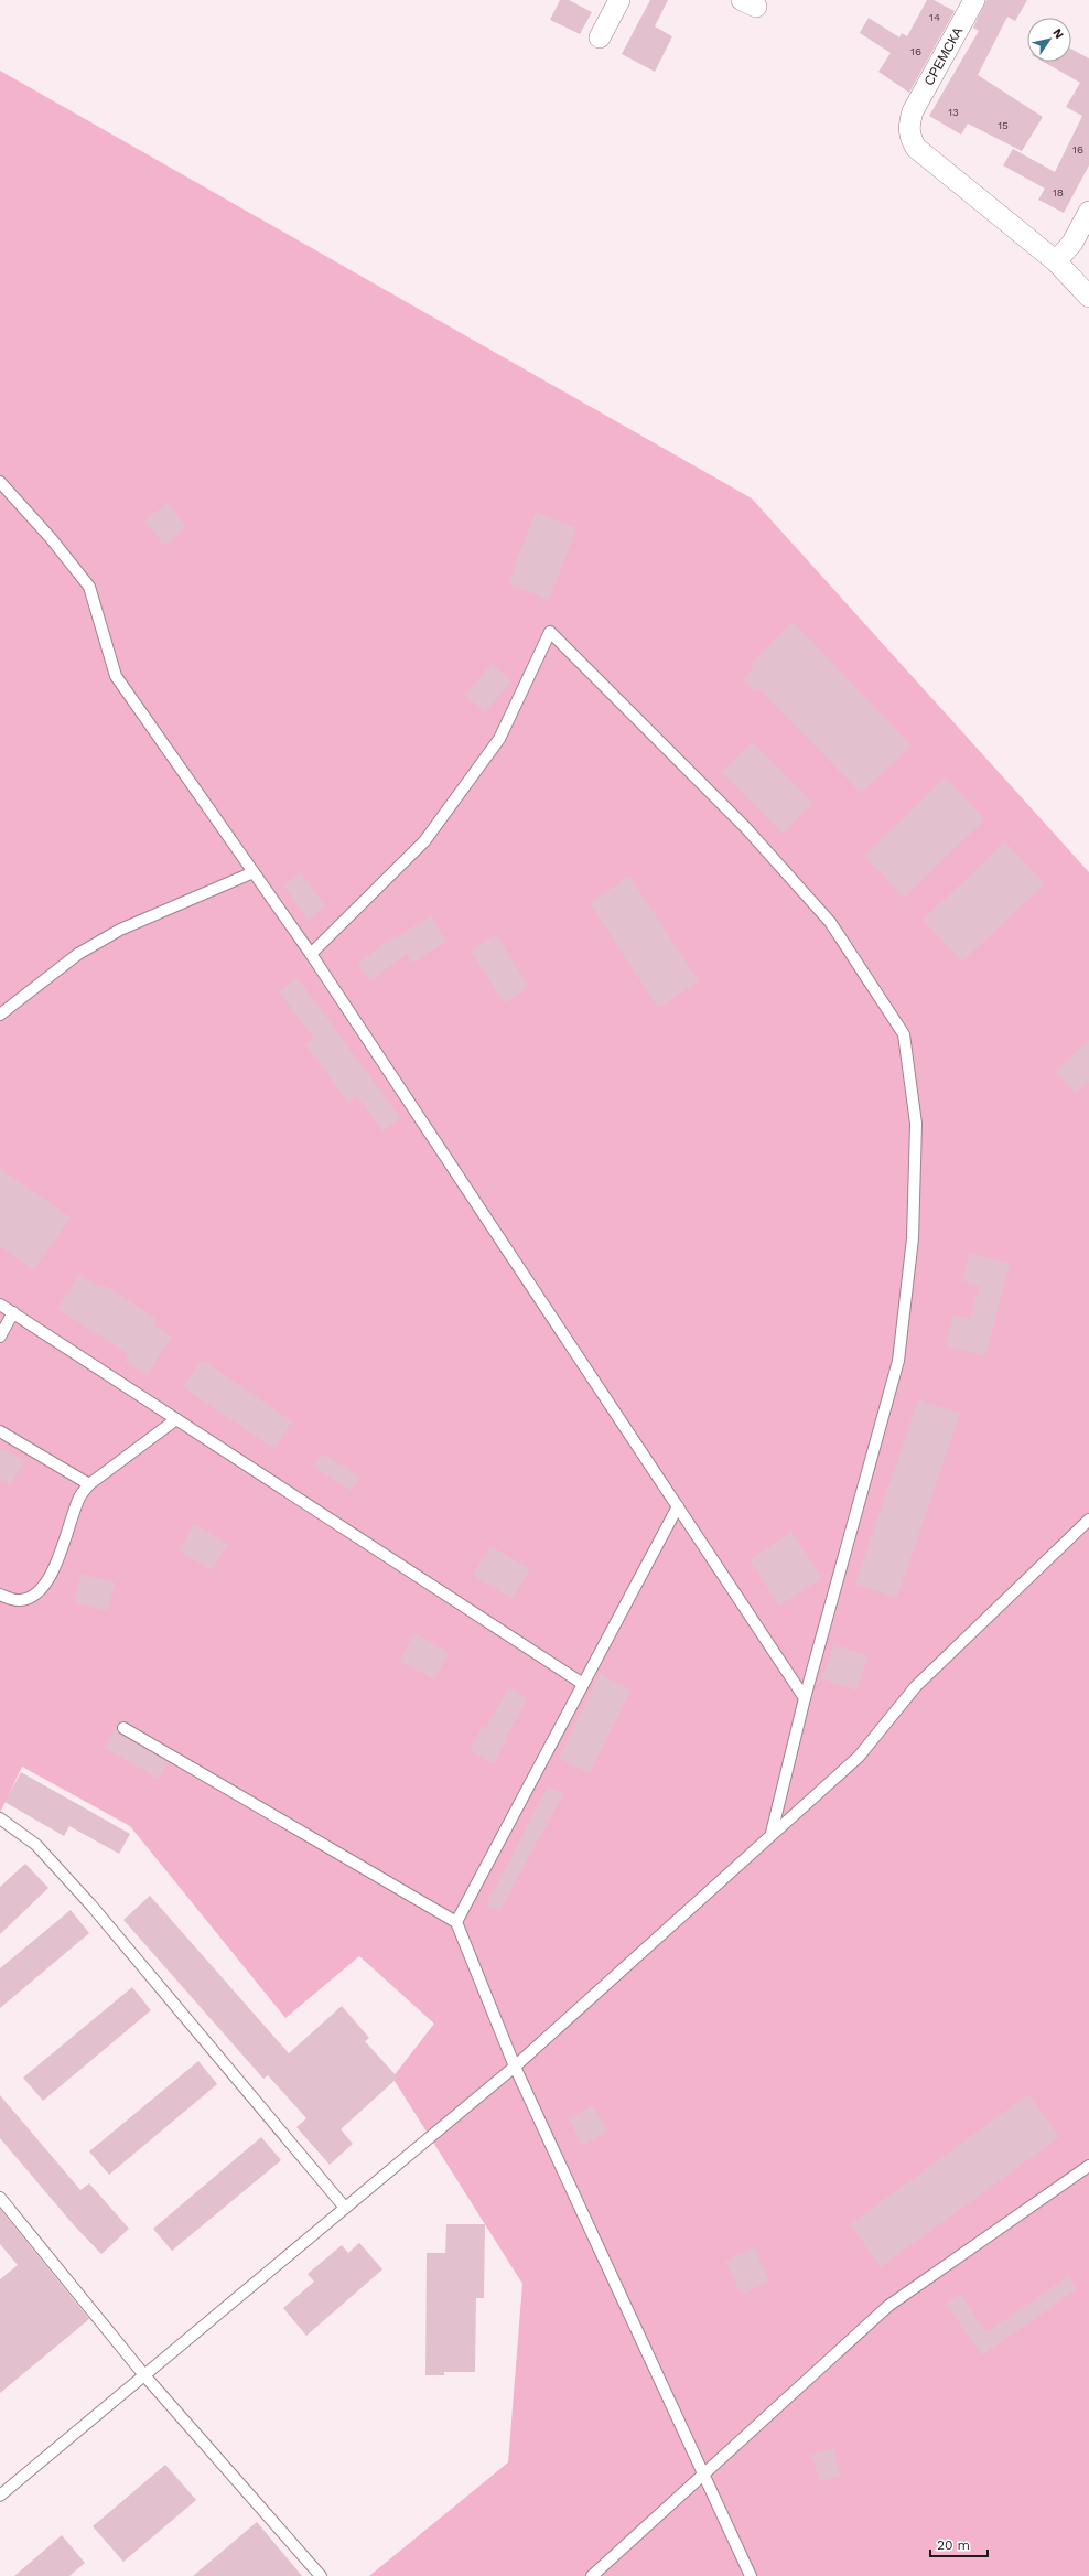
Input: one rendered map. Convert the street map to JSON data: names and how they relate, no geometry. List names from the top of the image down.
{
  "streets": {
    "street": ["СРЕМСКА"]
  },
  "house_numbers": [
    "14",
    "16",
    "13",
    "15",
    "16",
    "18"
  ],
  "scale_bar": "20 m",
  "north": "top right"
}
